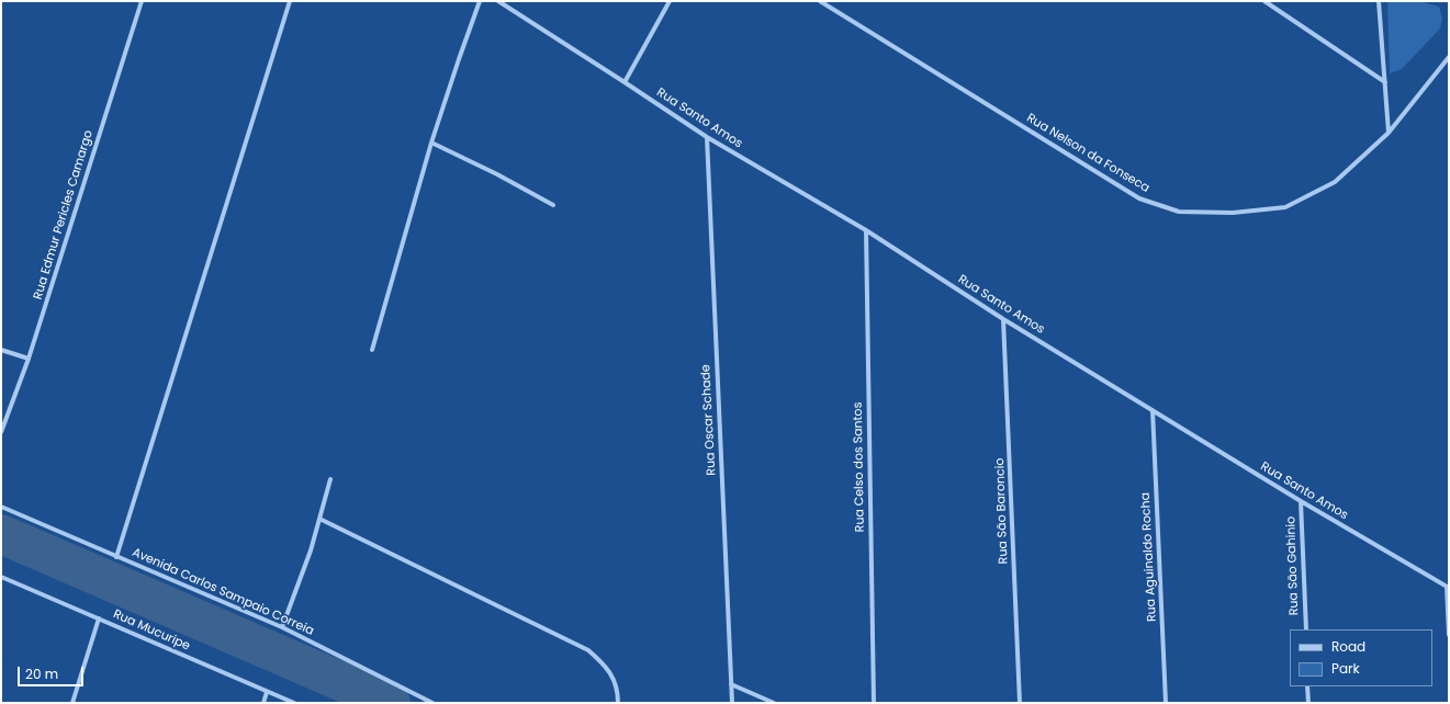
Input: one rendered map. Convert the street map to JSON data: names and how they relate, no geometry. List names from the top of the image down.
{
  "streets": {
    "street": [
      "Rua Santo Amos",
      "Rua Nelson da Fonseca",
      "Rua Edmur Pericles Camargo",
      "Rua Oscar Schade",
      "Rua Celso dos Santos",
      "Rua São Baroncio",
      "Rua Aguinaldo Rocha",
      "Rua São Gahinio",
      "Avenida Carlos Sampaio Correia",
      "Rua Mucuripe"
    ]
  },
  "crossings": [
    ["Rua Santo Amos", "Rua Oscar Schade"],
    ["Rua Santo Amos", "Rua Celso dos Santos"],
    ["Rua Santo Amos", "Rua São Baroncio"],
    ["Rua Santo Amos", "Rua Aguinaldo Rocha"],
    ["Rua Santo Amos", "Rua São Gahinio"]
  ],
  "legend": ["Road", "Park"],
  "scale_bar": "20 m"
}
